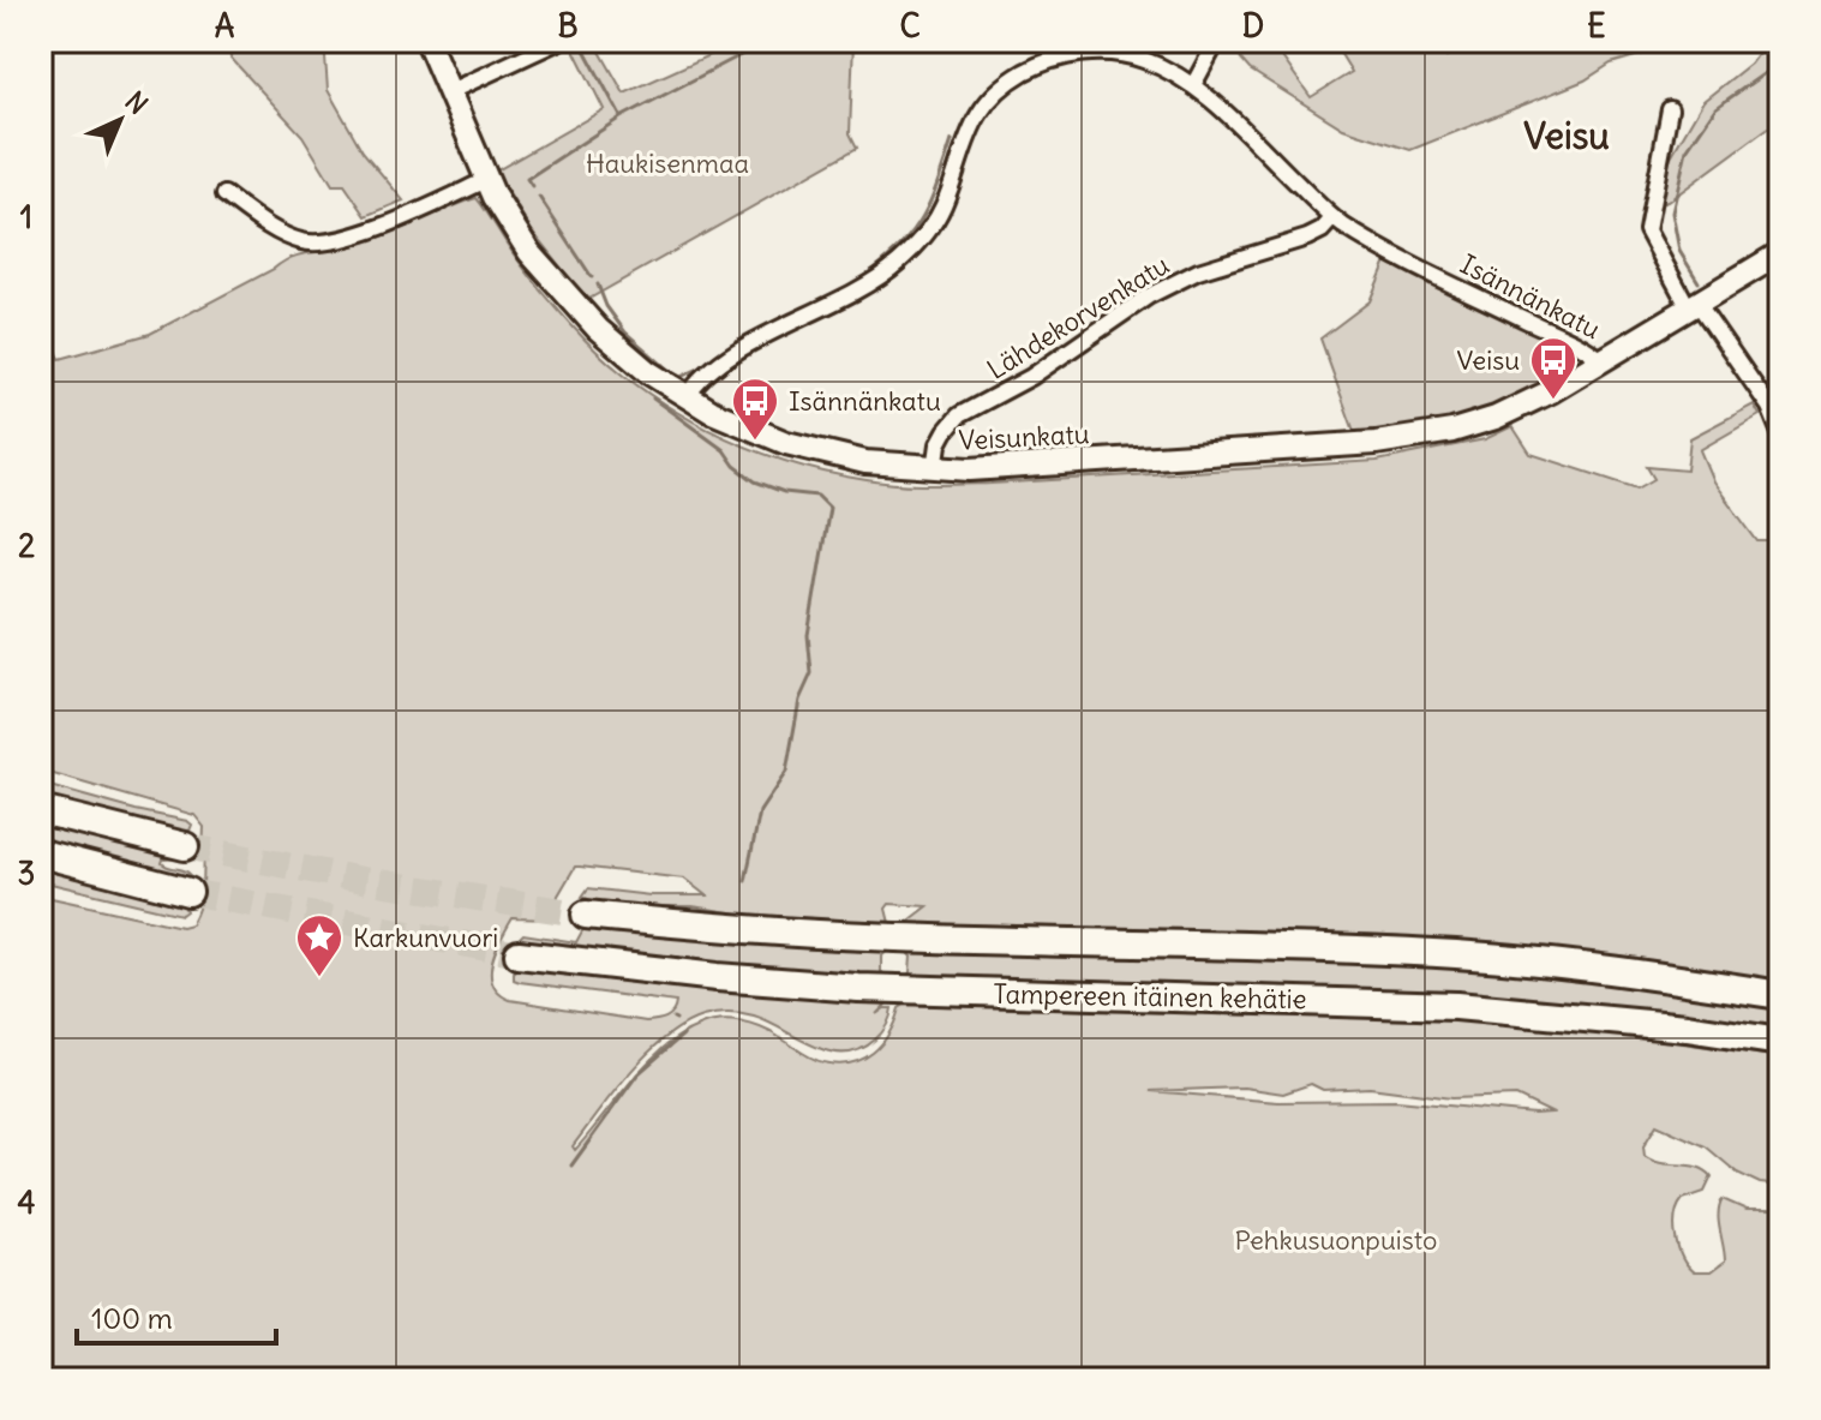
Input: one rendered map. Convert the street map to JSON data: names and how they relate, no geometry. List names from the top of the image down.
{
  "streets": {
    "highway": ["Tampereen itäinen kehätie"],
    "street": ["Isännänkatu", "Lähdekorvenkatu", "Veisunkatu"]
  },
  "crossings": [
    ["Isännänkatu", "Lähdekorvenkatu"],
    ["Isännänkatu", "Veisunkatu"],
    ["Lähdekorvenkatu", "Veisunkatu"]
  ],
  "districts": ["Veisu"],
  "parks": ["Haukisenmaa", "Pehkusuonpuisto"],
  "places": {
    "bus stop": ["Veisu", "Isännänkatu"],
    "place": ["Karkunvuori"]
  },
  "scale_bar": "100 m",
  "north": "top right",
  "grid": {
    "columns": [
      "A",
      "B",
      "C",
      "D",
      "E"
    ],
    "rows": [
      "1",
      "2",
      "3",
      "4"
    ]
  }
}
